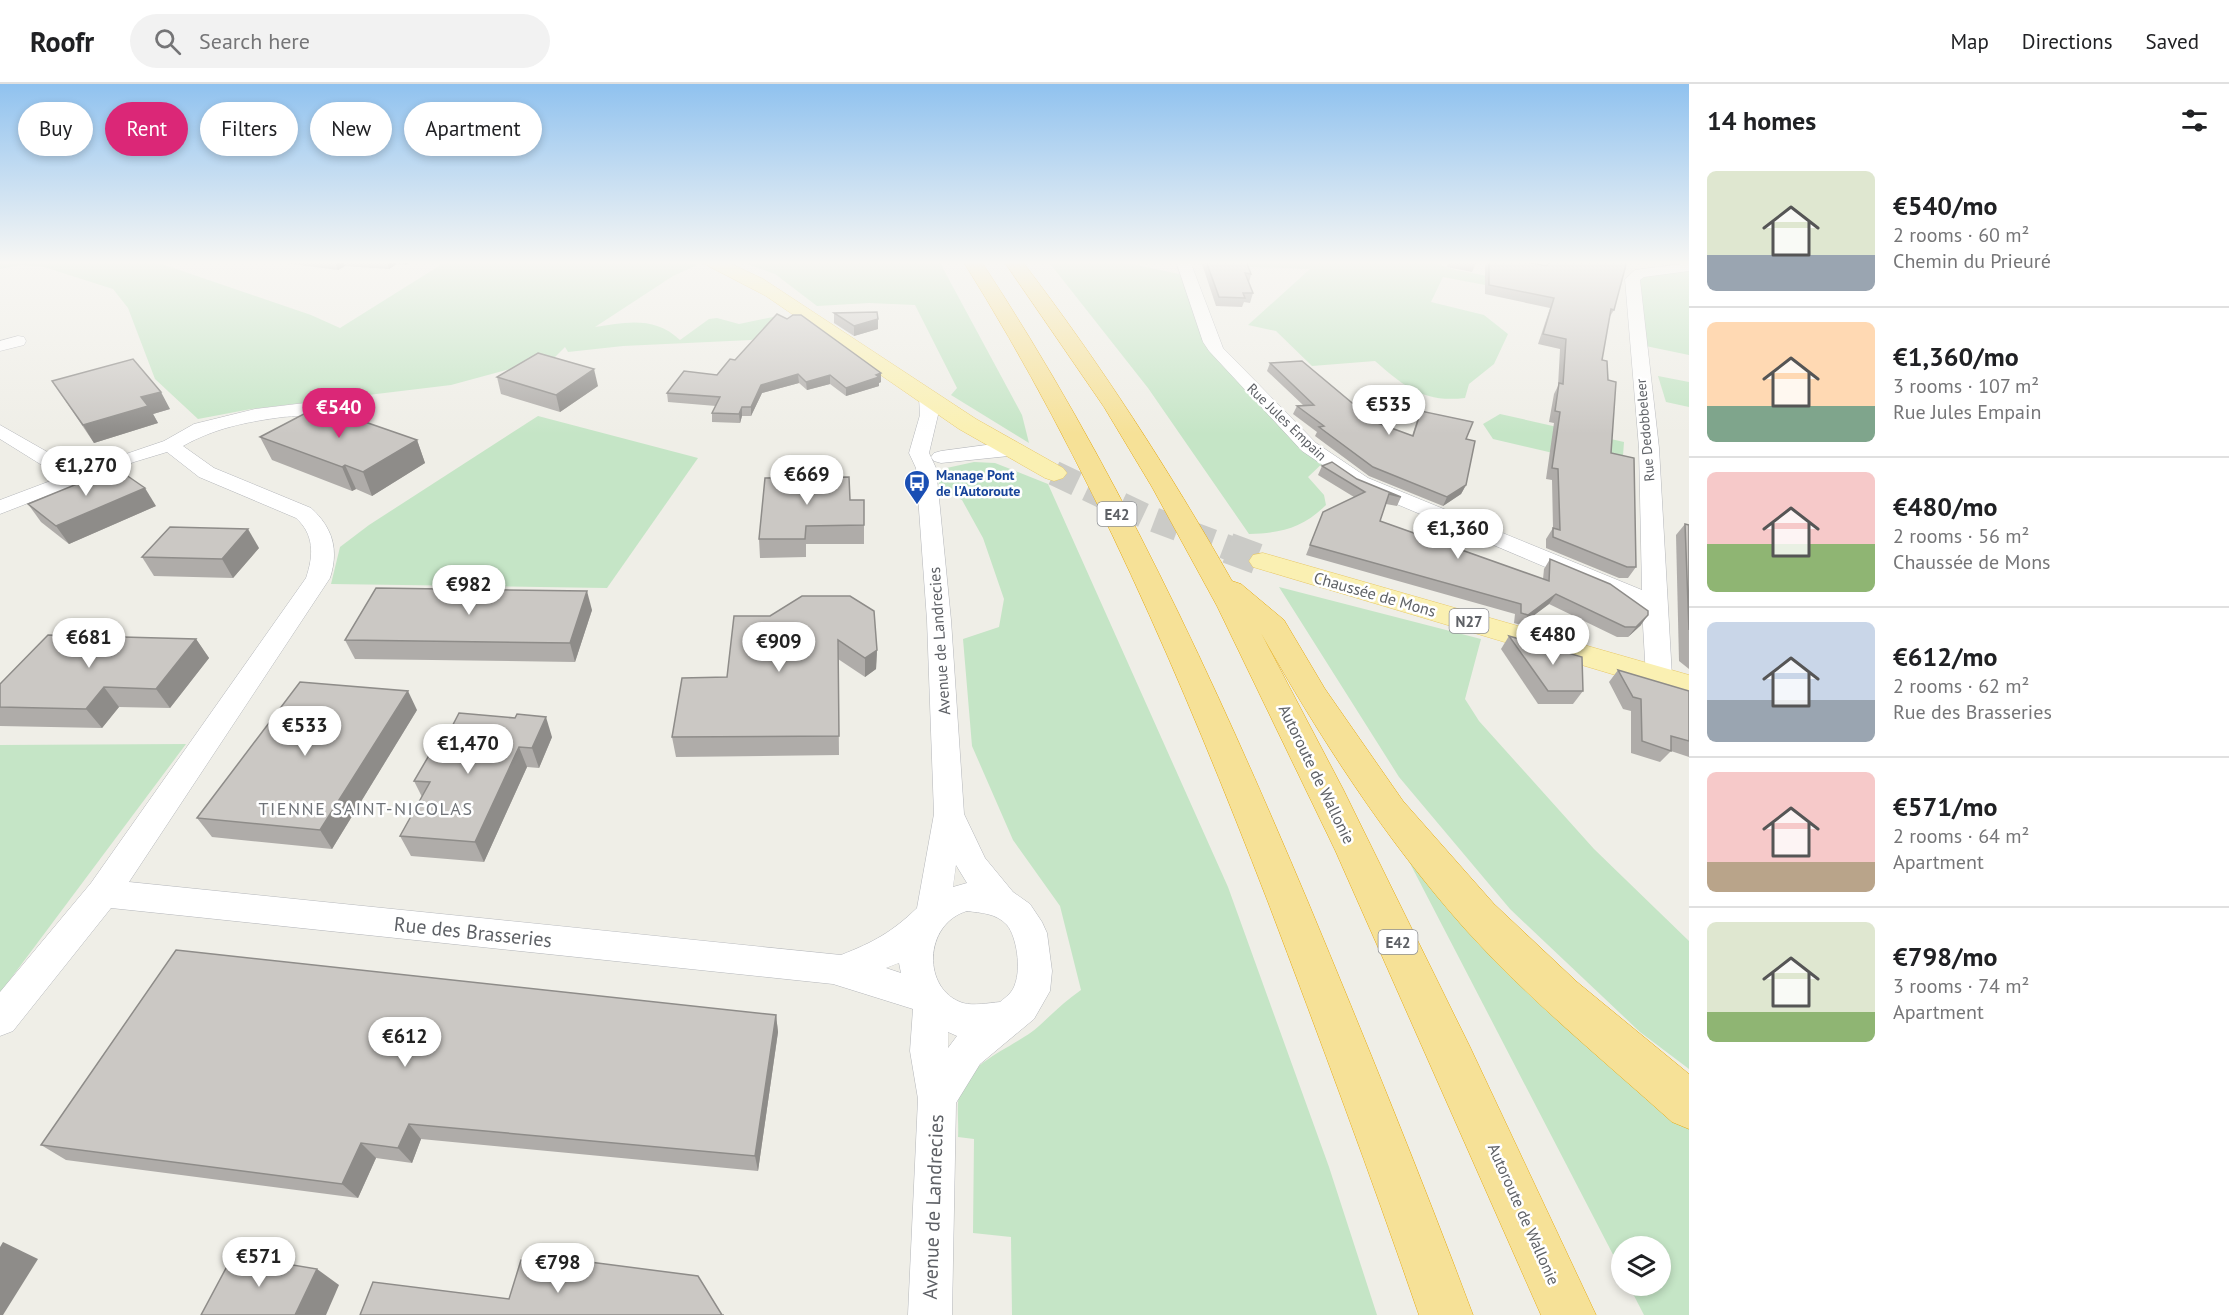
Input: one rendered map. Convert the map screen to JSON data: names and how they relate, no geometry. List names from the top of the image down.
{
  "streets": {
    "highway": ["E42", "Autoroute de Wallonie"],
    "main road": ["Chaussée de Mons", "N27"],
    "street": [
      "Rue Jules Empain",
      "Rue Dedobbeleer",
      "Avenue de Landrecies",
      "Rue des Brasseries"
    ]
  },
  "crossings": [
    ["Rue Jules Empain", "Rue Dedobbeleer"],
    ["Rue Dedobbeleer", "Chaussée de Mons"],
    ["Avenue de Landrecies", "Rue des Brasseries"]
  ],
  "districts": ["TIENNE SAINT-NICOLAS"],
  "places": {
    "bus stop": ["Manage Pont de l'Autoroute"]
  },
  "page": {
    "header": "Roofr",
    "search": "Search here",
    "nav": ["Map", "Directions", "Saved"],
    "heading": "14 homes",
    "chip": [
      "Buy",
      "Rent",
      "Filters",
      "New",
      "Apartment"
    ],
    "list": [
      {
        "name": "€540/mo",
        "note": "2 rooms · 60 m² · Chemin du Prieuré"
      },
      {
        "name": "€1,360/mo",
        "note": "3 rooms · 107 m² · Rue Jules Empain"
      },
      {
        "name": "€480/mo",
        "note": "2 rooms · 56 m² · Chaussée de Mons"
      },
      {
        "name": "€612/mo",
        "note": "2 rooms · 62 m² · Rue des Brasseries"
      },
      {
        "name": "€571/mo",
        "note": "2 rooms · 64 m² · Apartment"
      },
      {
        "name": "€798/mo",
        "note": "3 rooms · 74 m² · Apartment"
      }
    ],
    "price": [
      "€535",
      "€540",
      "€1,270",
      "€669",
      "€1,360",
      "€982",
      "€480",
      "€681",
      "€909",
      "€533",
      "€1,470",
      "€612",
      "€571",
      "€798"
    ]
  }
}
